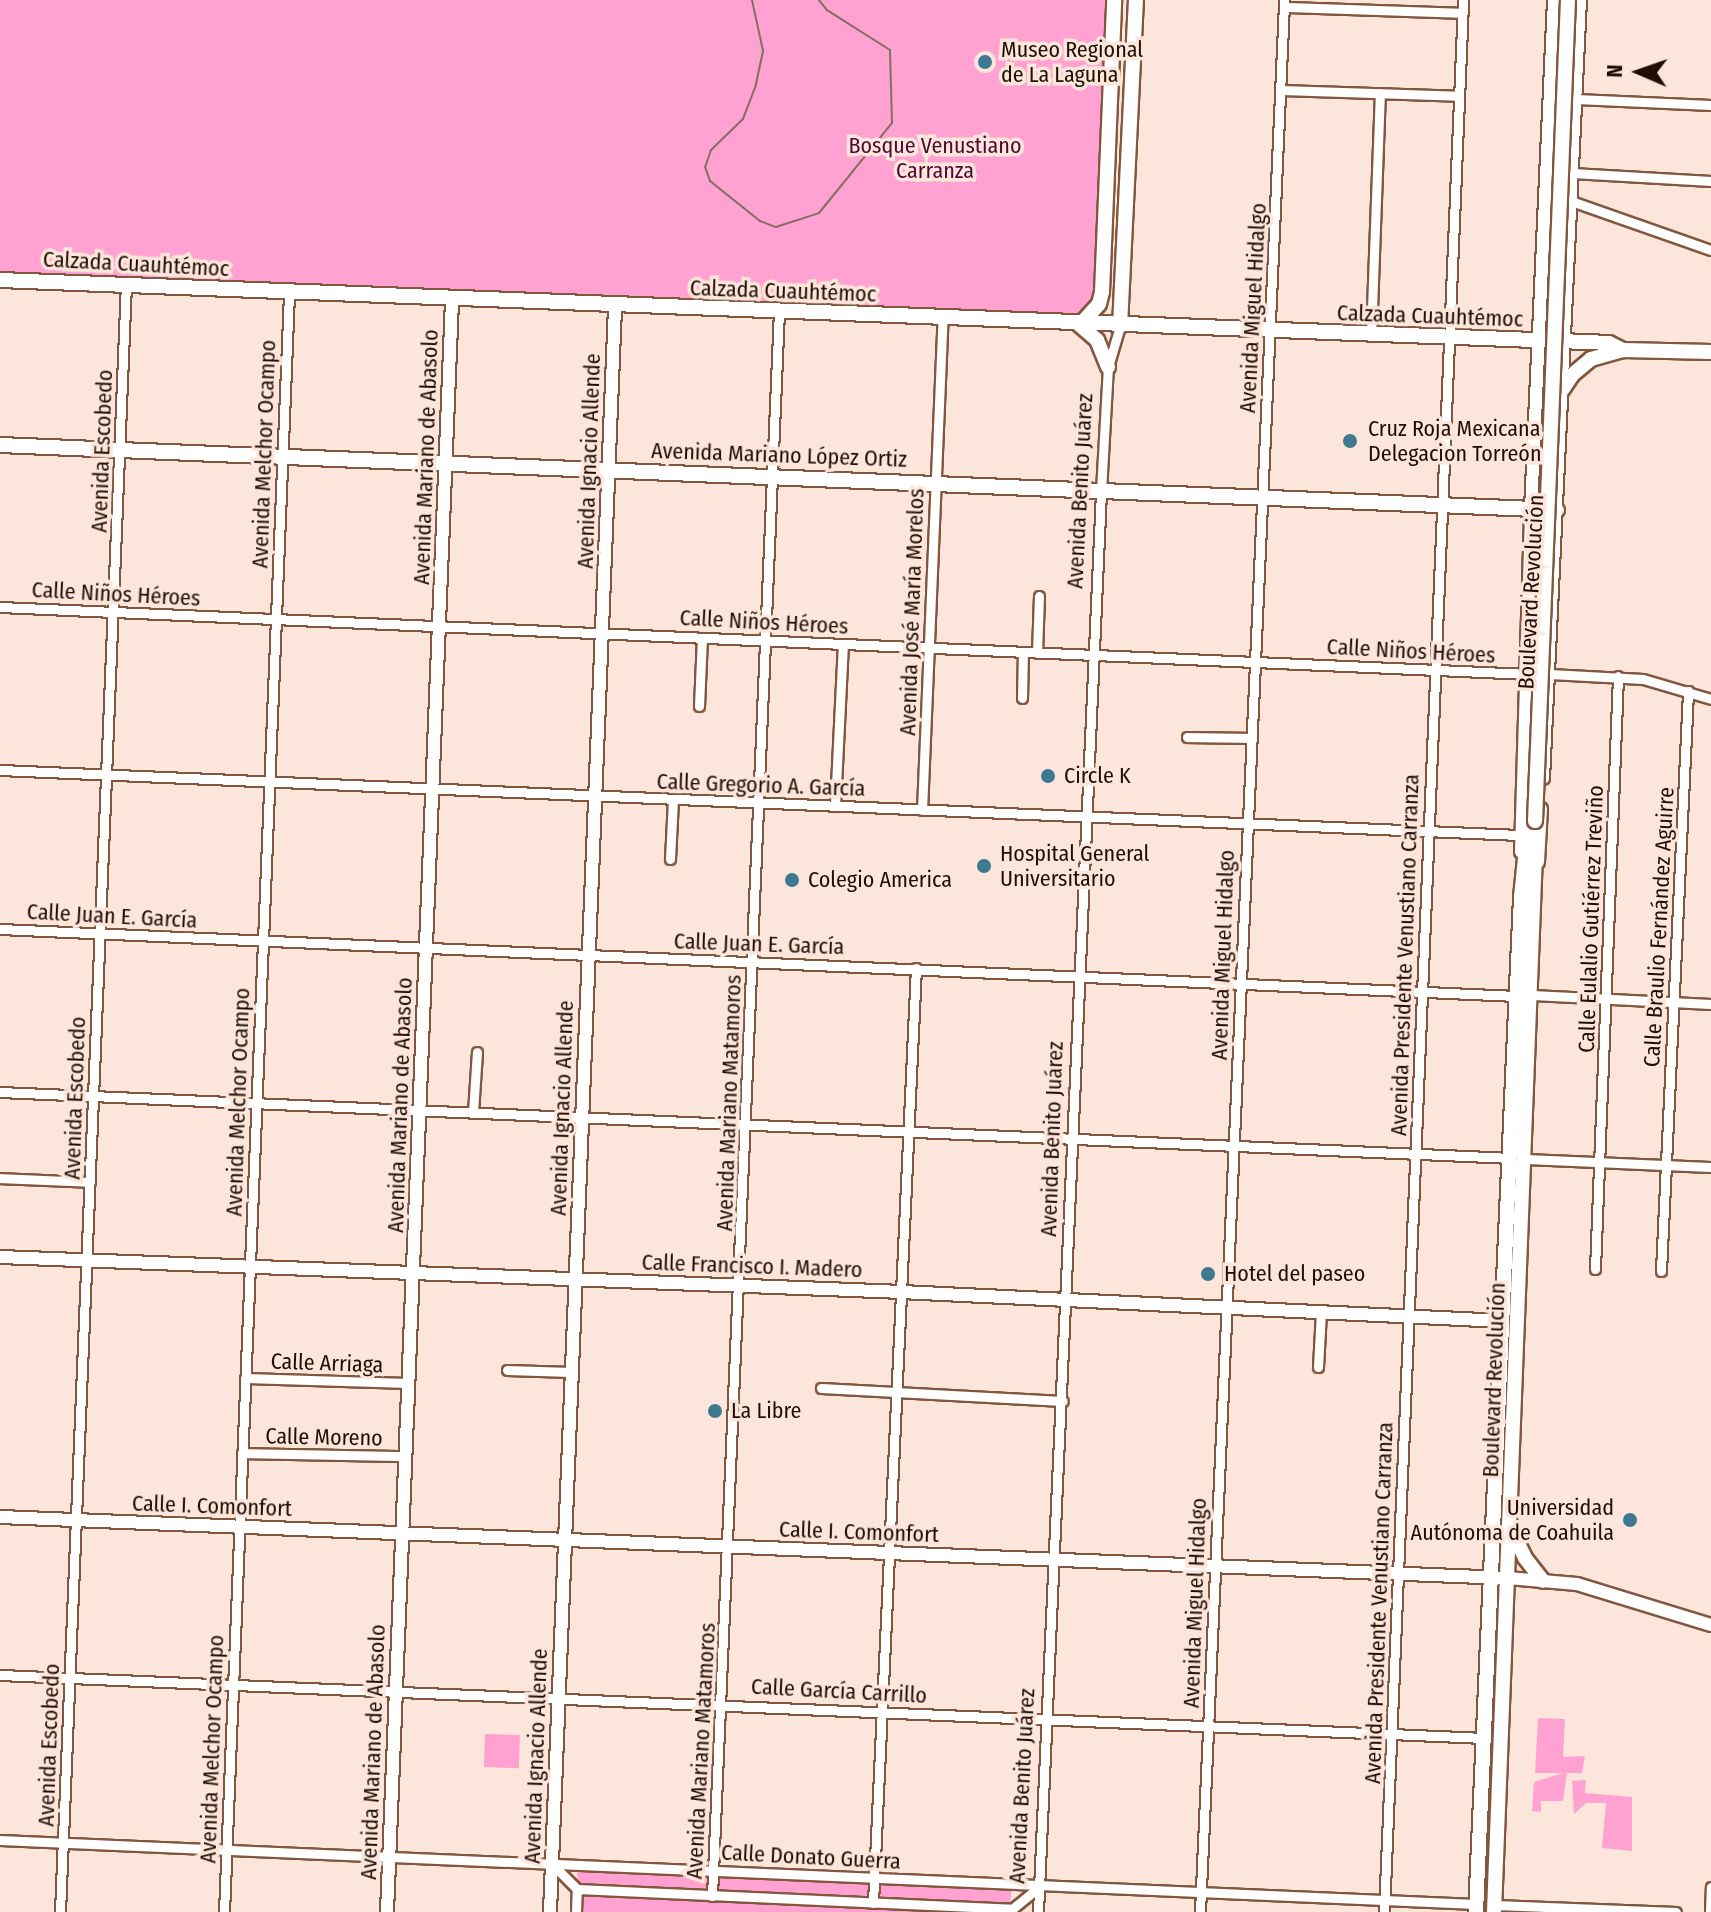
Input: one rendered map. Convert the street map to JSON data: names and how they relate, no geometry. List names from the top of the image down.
{
  "streets": {
    "main road": [
      "Calzada Cuauhtémoc",
      "Avenida Mariano López Ortiz",
      "Avenida Benito Juárez",
      "Boulevard Revolución"
    ],
    "street": [
      "Avenida Miguel Hidalgo",
      "Avenida Escobedo",
      "Avenida Melchor Ocampo",
      "Avenida Mariano de Abasolo",
      "Avenida Ignacio Allende",
      "Calle Niños Héroes",
      "Avenida José María Morelos",
      "Calle Gregorio A. García",
      "Calle Juan E. García",
      "Calle Eulalio Gutiérrez Treviño",
      "Calle Braulio Fernández Aguirre",
      "Avenida Presidente Venustiano Carranza",
      "Avenida Mariano Matamoros",
      "Calle Francisco I. Madero",
      "Calle Arriaga",
      "Calle Moreno",
      "Calle I. Comonfort",
      "Calle García Carrillo",
      "Calle Donato Guerra"
    ]
  },
  "crossings": [
    ["Calzada Cuauhtémoc", "Avenida Miguel Hidalgo"],
    ["Calzada Cuauhtémoc", "Avenida Escobedo"],
    ["Calzada Cuauhtémoc", "Avenida Melchor Ocampo"],
    ["Calzada Cuauhtémoc", "Avenida Mariano de Abasolo"],
    ["Calzada Cuauhtémoc", "Avenida Ignacio Allende"],
    ["Calzada Cuauhtémoc", "Avenida Benito Juárez"],
    ["Calzada Cuauhtémoc", "Boulevard Revolución"],
    ["Calzada Cuauhtémoc", "Avenida José María Morelos"],
    ["Calzada Cuauhtémoc", "Avenida Presidente Venustiano Carranza"],
    ["Calzada Cuauhtémoc", "Avenida Mariano Matamoros"],
    ["Avenida Miguel Hidalgo", "Avenida Mariano López Ortiz"],
    ["Avenida Miguel Hidalgo", "Calle Niños Héroes"],
    ["Avenida Miguel Hidalgo", "Calle Gregorio A. García"],
    ["Avenida Miguel Hidalgo", "Calle Juan E. García"],
    ["Avenida Miguel Hidalgo", "Calle Francisco I. Madero"],
    ["Avenida Miguel Hidalgo", "Calle I. Comonfort"],
    ["Avenida Miguel Hidalgo", "Calle García Carrillo"],
    ["Avenida Miguel Hidalgo", "Calle Donato Guerra"],
    ["Avenida Escobedo", "Avenida Mariano López Ortiz"],
    ["Avenida Escobedo", "Calle Niños Héroes"],
    ["Avenida Escobedo", "Calle Gregorio A. García"],
    ["Avenida Escobedo", "Calle Juan E. García"],
    ["Avenida Escobedo", "Calle Francisco I. Madero"],
    ["Avenida Escobedo", "Calle I. Comonfort"],
    ["Avenida Escobedo", "Calle García Carrillo"],
    ["Avenida Escobedo", "Calle Donato Guerra"],
    ["Avenida Melchor Ocampo", "Avenida Mariano López Ortiz"],
    ["Avenida Melchor Ocampo", "Calle Niños Héroes"],
    ["Avenida Melchor Ocampo", "Calle Gregorio A. García"],
    ["Avenida Melchor Ocampo", "Calle Juan E. García"],
    ["Avenida Melchor Ocampo", "Calle Francisco I. Madero"],
    ["Avenida Melchor Ocampo", "Calle Arriaga"],
    ["Avenida Melchor Ocampo", "Calle Moreno"],
    ["Avenida Melchor Ocampo", "Calle I. Comonfort"],
    ["Avenida Melchor Ocampo", "Calle García Carrillo"],
    ["Avenida Melchor Ocampo", "Calle Donato Guerra"],
    ["Avenida Mariano López Ortiz", "Avenida Mariano de Abasolo"],
    ["Avenida Mariano López Ortiz", "Avenida Ignacio Allende"],
    ["Avenida Mariano López Ortiz", "Avenida Benito Juárez"],
    ["Avenida Mariano López Ortiz", "Boulevard Revolución"],
    ["Avenida Mariano López Ortiz", "Avenida José María Morelos"],
    ["Avenida Mariano López Ortiz", "Avenida Presidente Venustiano Carranza"],
    ["Avenida Mariano López Ortiz", "Avenida Mariano Matamoros"],
    ["Avenida Mariano de Abasolo", "Calle Niños Héroes"],
    ["Avenida Mariano de Abasolo", "Calle Gregorio A. García"],
    ["Avenida Mariano de Abasolo", "Calle Juan E. García"],
    ["Avenida Mariano de Abasolo", "Calle Francisco I. Madero"],
    ["Avenida Mariano de Abasolo", "Calle Arriaga"],
    ["Avenida Mariano de Abasolo", "Calle Moreno"],
    ["Avenida Mariano de Abasolo", "Calle I. Comonfort"],
    ["Avenida Mariano de Abasolo", "Calle García Carrillo"],
    ["Avenida Mariano de Abasolo", "Calle Donato Guerra"],
    ["Avenida Ignacio Allende", "Calle Niños Héroes"],
    ["Avenida Ignacio Allende", "Calle Gregorio A. García"],
    ["Avenida Ignacio Allende", "Calle Juan E. García"],
    ["Avenida Ignacio Allende", "Calle Francisco I. Madero"],
    ["Avenida Ignacio Allende", "Calle I. Comonfort"],
    ["Avenida Ignacio Allende", "Calle García Carrillo"],
    ["Avenida Ignacio Allende", "Calle Donato Guerra"],
    ["Avenida Benito Juárez", "Calle Niños Héroes"],
    ["Avenida Benito Juárez", "Calle Gregorio A. García"],
    ["Avenida Benito Juárez", "Calle Juan E. García"],
    ["Avenida Benito Juárez", "Calle Francisco I. Madero"],
    ["Avenida Benito Juárez", "Calle I. Comonfort"],
    ["Avenida Benito Juárez", "Calle García Carrillo"],
    ["Avenida Benito Juárez", "Calle Donato Guerra"],
    ["Boulevard Revolución", "Calle Juan E. García"],
    ["Boulevard Revolución", "Calle I. Comonfort"],
    ["Calle Niños Héroes", "Avenida José María Morelos"],
    ["Calle Niños Héroes", "Avenida Presidente Venustiano Carranza"],
    ["Calle Niños Héroes", "Avenida Mariano Matamoros"],
    ["Avenida José María Morelos", "Calle Gregorio A. García"],
    ["Calle Gregorio A. García", "Avenida Presidente Venustiano Carranza"],
    ["Calle Gregorio A. García", "Avenida Mariano Matamoros"],
    ["Calle Juan E. García", "Calle Eulalio Gutiérrez Treviño"],
    ["Calle Juan E. García", "Calle Braulio Fernández Aguirre"],
    ["Calle Juan E. García", "Avenida Presidente Venustiano Carranza"],
    ["Calle Juan E. García", "Avenida Mariano Matamoros"],
    ["Avenida Presidente Venustiano Carranza", "Calle Francisco I. Madero"],
    ["Avenida Presidente Venustiano Carranza", "Calle I. Comonfort"],
    ["Avenida Presidente Venustiano Carranza", "Calle García Carrillo"],
    ["Avenida Presidente Venustiano Carranza", "Calle Donato Guerra"],
    ["Avenida Mariano Matamoros", "Calle Francisco I. Madero"],
    ["Avenida Mariano Matamoros", "Calle I. Comonfort"],
    ["Avenida Mariano Matamoros", "Calle García Carrillo"],
    ["Avenida Mariano Matamoros", "Calle Donato Guerra"]
  ],
  "parks": ["Bosque Venustiano Carranza"],
  "places": [
    "Museo Regional de La Laguna",
    "Cruz Roja Mexicana Delegacion Torreón",
    "Circle K",
    "Hospital General Universitario",
    "Colegio America",
    "Hotel del paseo",
    "La Libre",
    "Universidad Autónoma de Coahuila"
  ],
  "north": "left"
}
